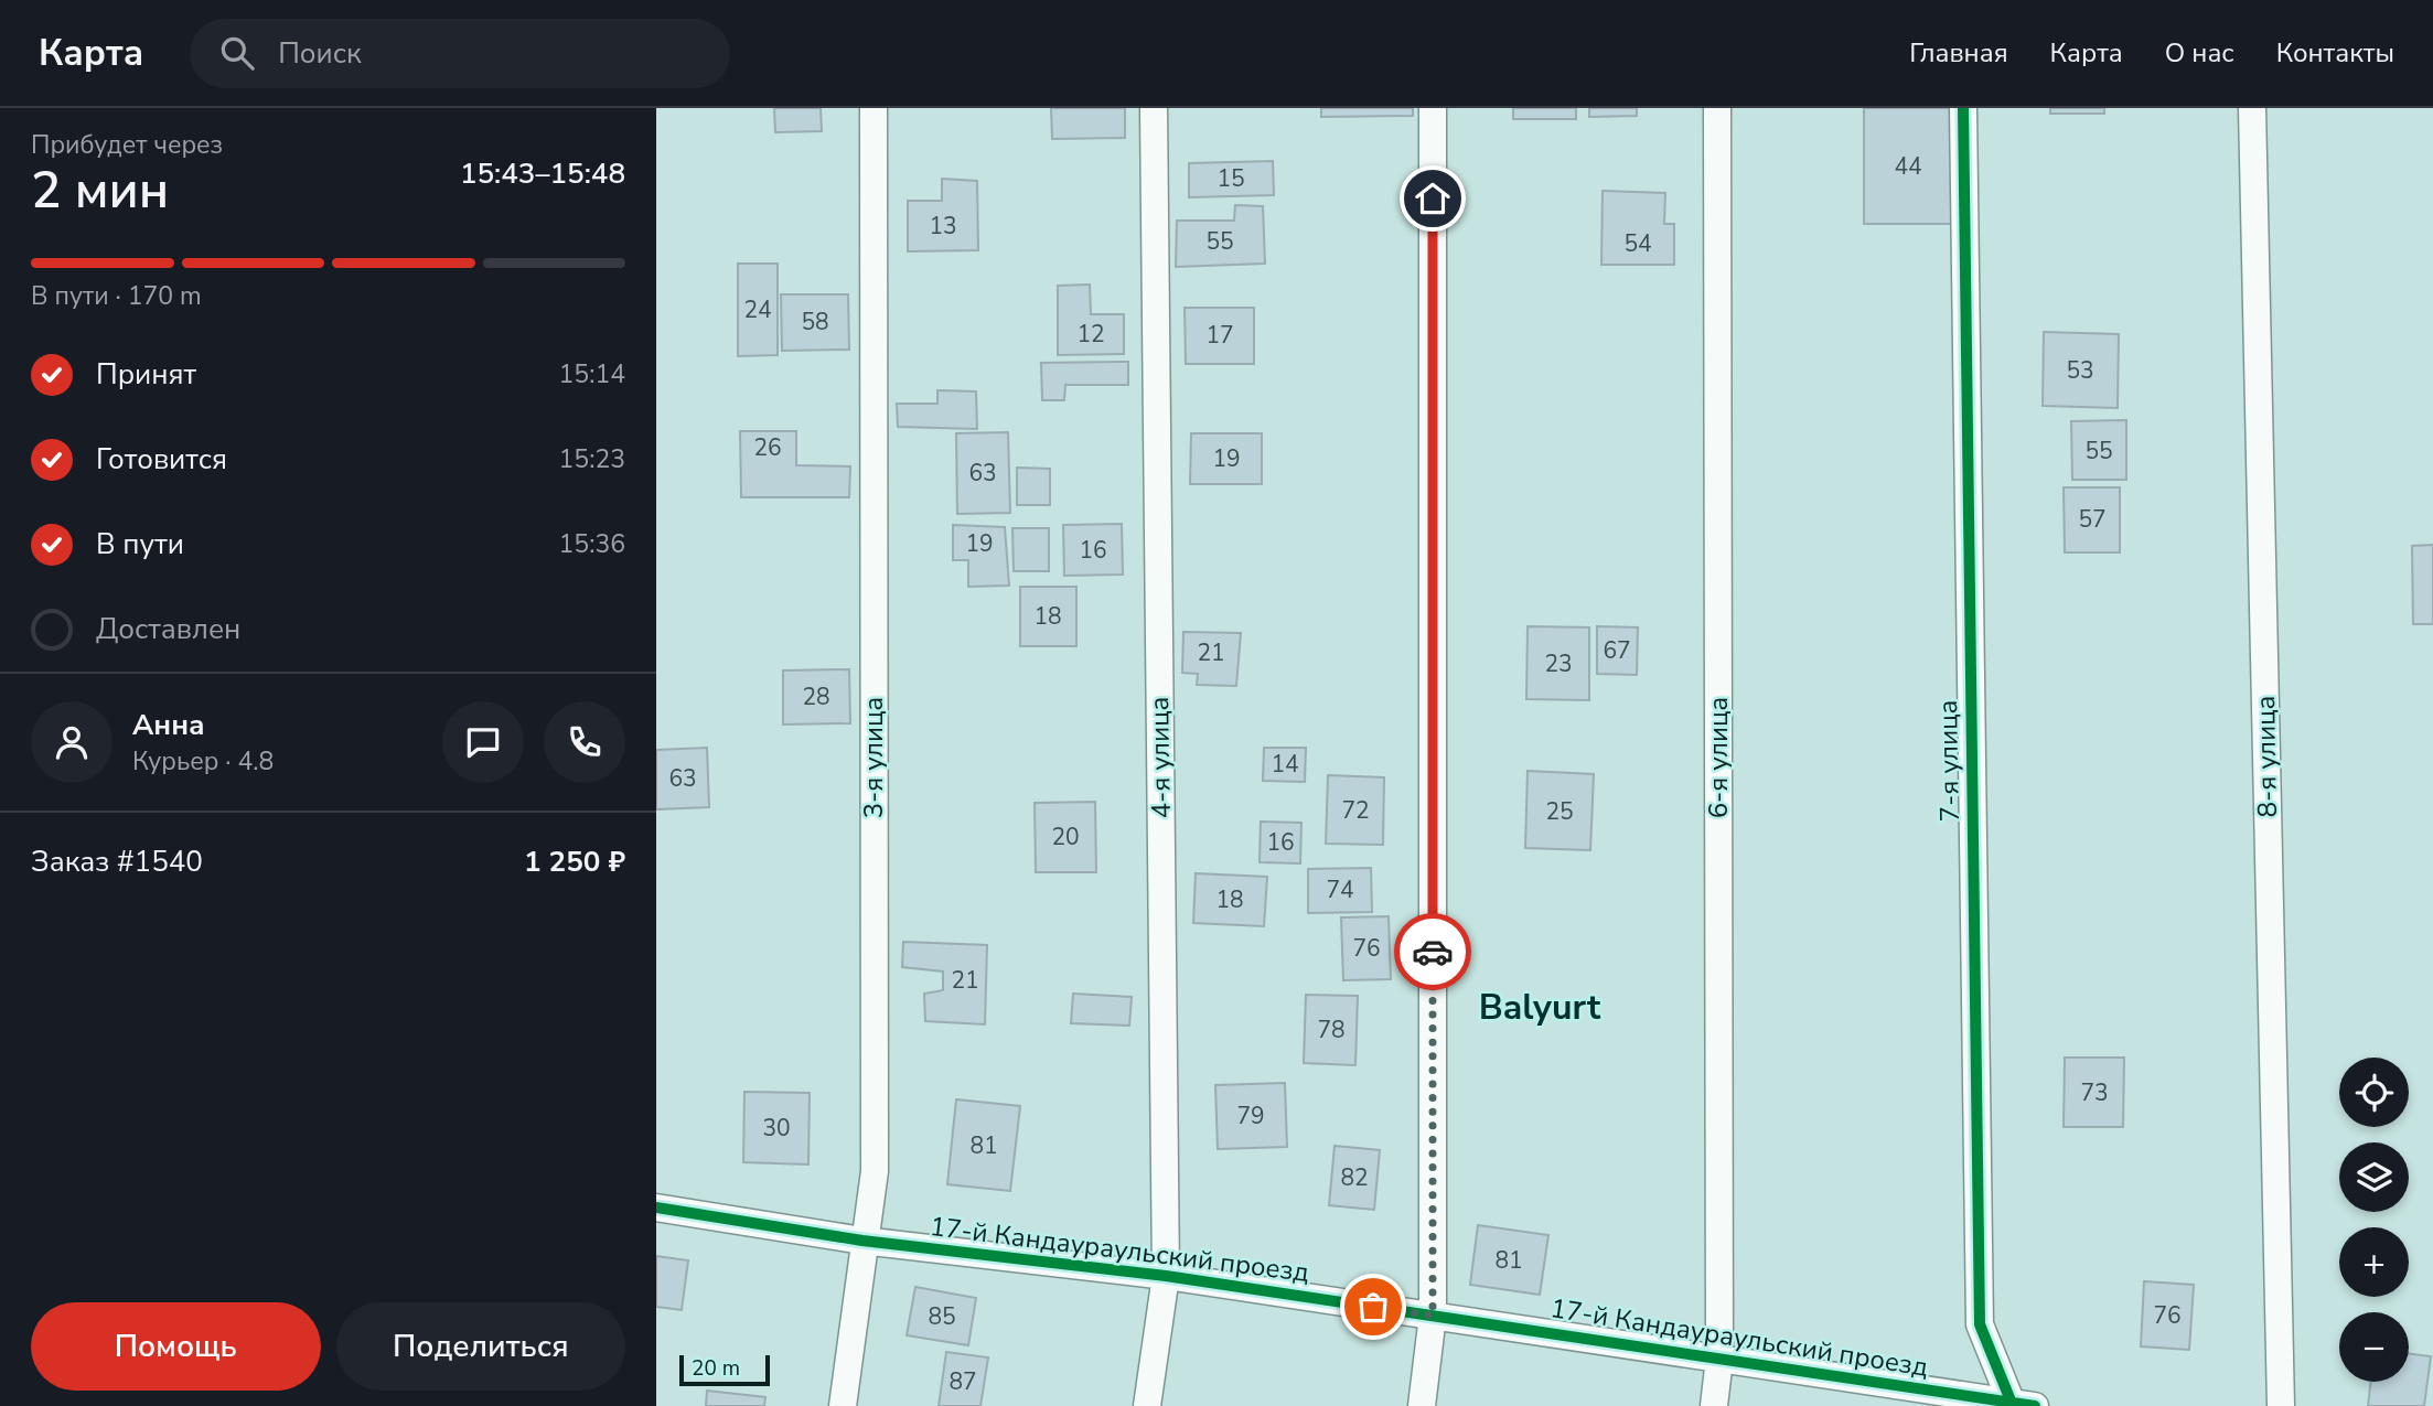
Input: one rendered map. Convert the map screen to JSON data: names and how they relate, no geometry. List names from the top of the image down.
{
  "streets": {
    "street": [
      "8-я улица",
      "3-я улица",
      "4-я улица",
      "6-я улица",
      "7-я улица",
      "17-й Кандаураульский проезд"
    ]
  },
  "crossings": [
    ["3-я улица", "17-й Кандаураульский проезд"],
    ["4-я улица", "17-й Кандаураульский проезд"],
    ["6-я улица", "17-й Кандаураульский проезд"],
    ["7-я улица", "17-й Кандаураульский проезд"]
  ],
  "districts": ["Balyurt"],
  "house_numbers": [
    "44",
    "15",
    "13",
    "55",
    "54",
    "24",
    "58",
    "12",
    "17",
    "53",
    "26",
    "55",
    "19",
    "63",
    "57",
    "19",
    "16",
    "18",
    "67",
    "21",
    "23",
    "28",
    "14",
    "63",
    "72",
    "25",
    "20",
    "16",
    "74",
    "18",
    "76",
    "21",
    "78",
    "73",
    "79",
    "30",
    "81",
    "82",
    "81",
    "76",
    "85",
    "87"
  ],
  "scale_bar": "20 m",
  "page": {
    "header": "Карта",
    "search": "Поиск",
    "nav": [
      "Главная",
      "Карта",
      "О нас",
      "Контакты"
    ],
    "heading": ["2 мин", "Прибудет через", "15:43–15:48"],
    "panel": [
      "Анна",
      "Курьер · 4.8",
      "Заказ #1540",
      "1 250 ₽"
    ],
    "bar": "В пути · 170 m",
    "list": [
      ["Принят", "15:14"],
      ["Готовится", "15:23"],
      ["В пути", "15:36"],
      "Доставлен"
    ],
    "map_buttons": ["+", "−"],
    "buttons": ["Помощь", "Поделиться"],
    "scale": "20 m"
  }
}
